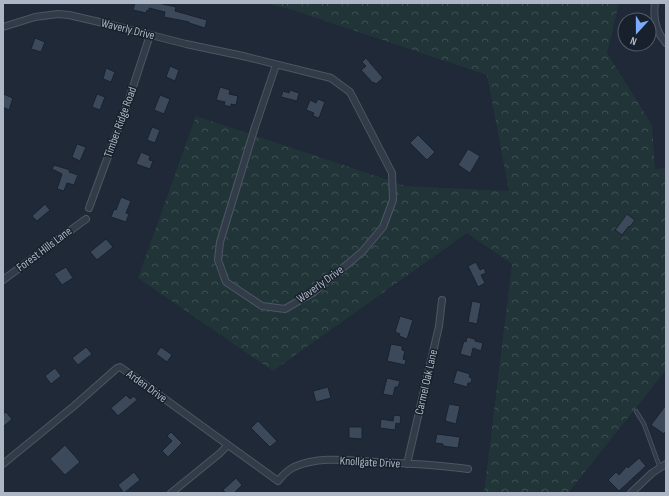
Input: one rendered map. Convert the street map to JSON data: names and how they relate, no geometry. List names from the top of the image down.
{
  "streets": {
    "street": [
      "Waverly Drive",
      "Timber Ridge Road",
      "Forest Hills Lane",
      "Carmel Oak Lane",
      "Arden Drive",
      "Knollgate Drive"
    ]
  },
  "crossings": [
    ["Waverly Drive", "Timber Ridge Road"],
    ["Carmel Oak Lane", "Knollgate Drive"],
    ["Arden Drive", "Knollgate Drive"]
  ],
  "north": "bottom"
}
